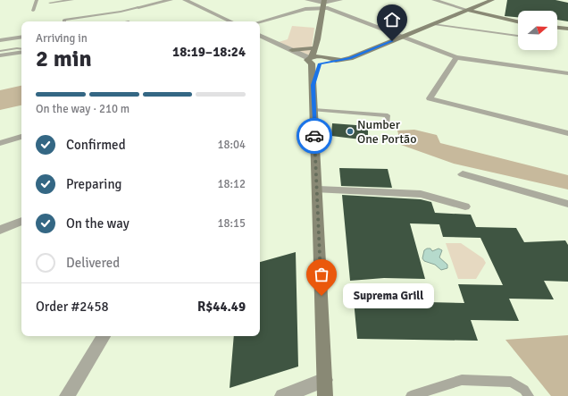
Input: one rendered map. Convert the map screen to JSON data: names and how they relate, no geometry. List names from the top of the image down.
{
  "places": ["Number One Portão", "Suprema Grill"],
  "north": "right",
  "page": {
    "heading": ["2 min", "Arriving in", "18:19–18:24"],
    "panel": ["Order #2458", "R$44.49"],
    "bar": "On the way · 210 m",
    "list": [
      ["Confirmed", "18:04"],
      ["Preparing", "18:12"],
      ["On the way", "18:15"],
      "Delivered"
    ],
    "bubble": "Suprema Grill"
  }
}
